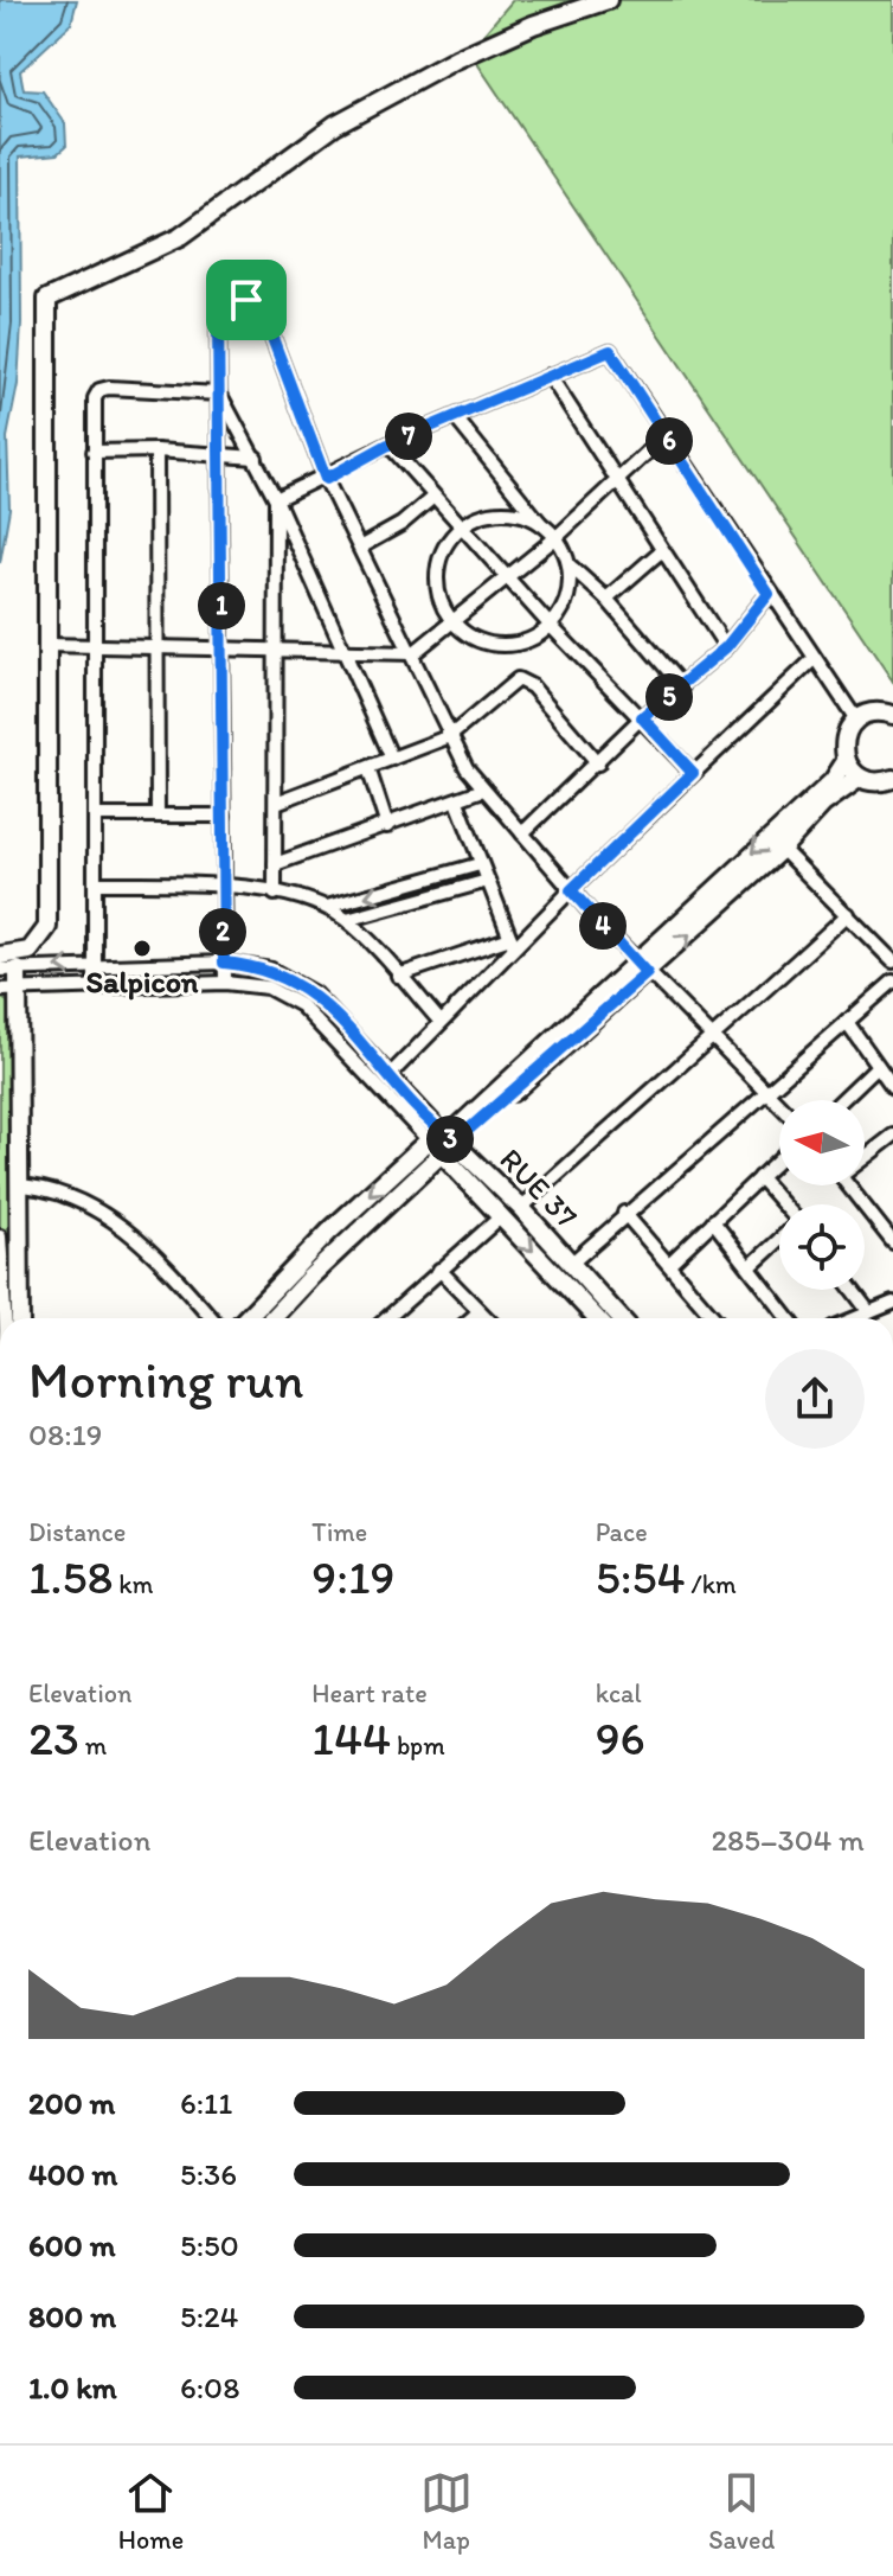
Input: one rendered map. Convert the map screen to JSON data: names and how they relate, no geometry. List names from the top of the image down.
{
  "streets": {
    "street": ["RUE 37"]
  },
  "places": ["Salpicon"],
  "north": "left",
  "page": {
    "pins": [
      "7",
      "6",
      "1",
      "5",
      "4",
      "2",
      "3"
    ],
    "heading": ["Morning run", "08:19"],
    "stats": [
      ["Distance", "1.58 km"],
      ["Time", "9:19"],
      ["Pace", "5:54 /km"],
      ["Elevation", "23 m"],
      ["Heart rate", "144 bpm"],
      ["kcal", "96"]
    ],
    "chart": ["Elevation", "285–304 m"],
    "list": [
      {
        "name": "200 m",
        "note": "6:11"
      },
      {
        "name": "400 m",
        "note": "5:36"
      },
      {
        "name": "600 m",
        "note": "5:50"
      },
      {
        "name": "800 m",
        "note": "5:24"
      },
      {
        "name": "1.0 km",
        "note": "6:08"
      }
    ],
    "tabs": ["Home", "Map", "Saved"]
  }
}
